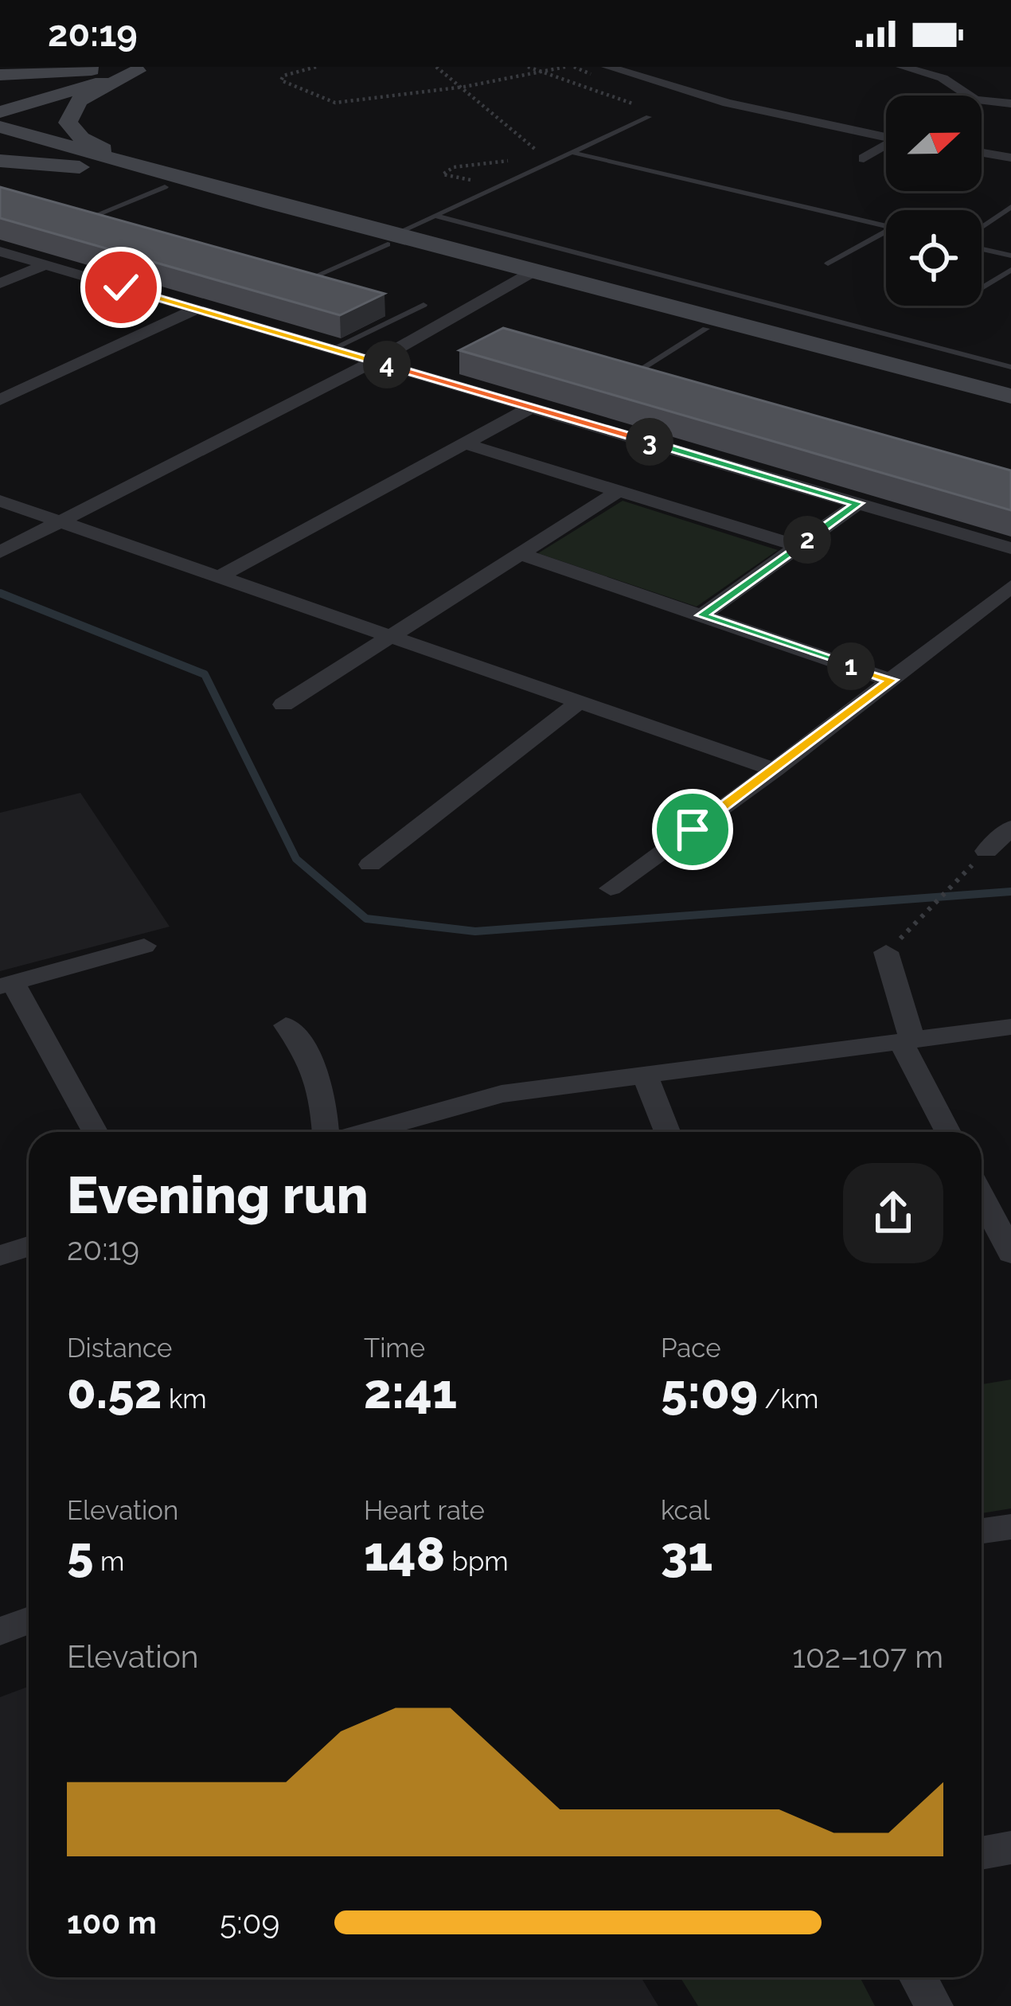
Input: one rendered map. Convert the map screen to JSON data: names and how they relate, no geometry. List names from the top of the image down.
{
  "north": "right",
  "page": {
    "status": "20:19",
    "pins": [
      "4",
      "3",
      "2",
      "1"
    ],
    "heading": ["Evening run", "20:19"],
    "stats": [
      ["Distance", "0.52 km"],
      ["Time", "2:41"],
      ["Pace", "5:09 /km"],
      ["Elevation", "5 m"],
      ["Heart rate", "148 bpm"],
      ["kcal", "31"]
    ],
    "chart": ["Elevation", "102–107 m"],
    "list": [
      {
        "name": "100 m",
        "note": "5:09"
      }
    ]
  }
}
